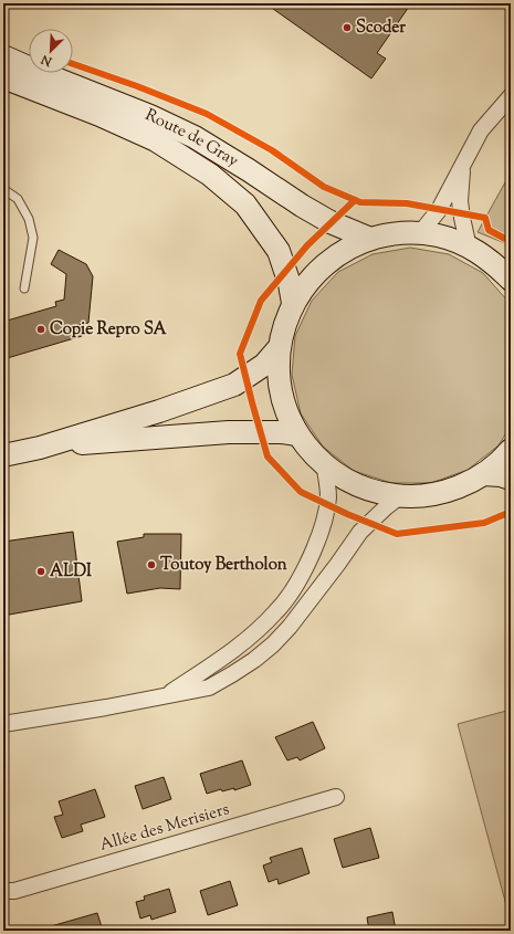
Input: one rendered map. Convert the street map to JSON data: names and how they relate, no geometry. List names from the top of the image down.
{
  "streets": {
    "main road": ["Route de Gray"],
    "street": ["Allée des Merisiers"]
  },
  "places": [
    "Scoder",
    "Copie Repro SA",
    "Toutoy Bertholon",
    "ALDI"
  ],
  "north": "bottom left"
}
